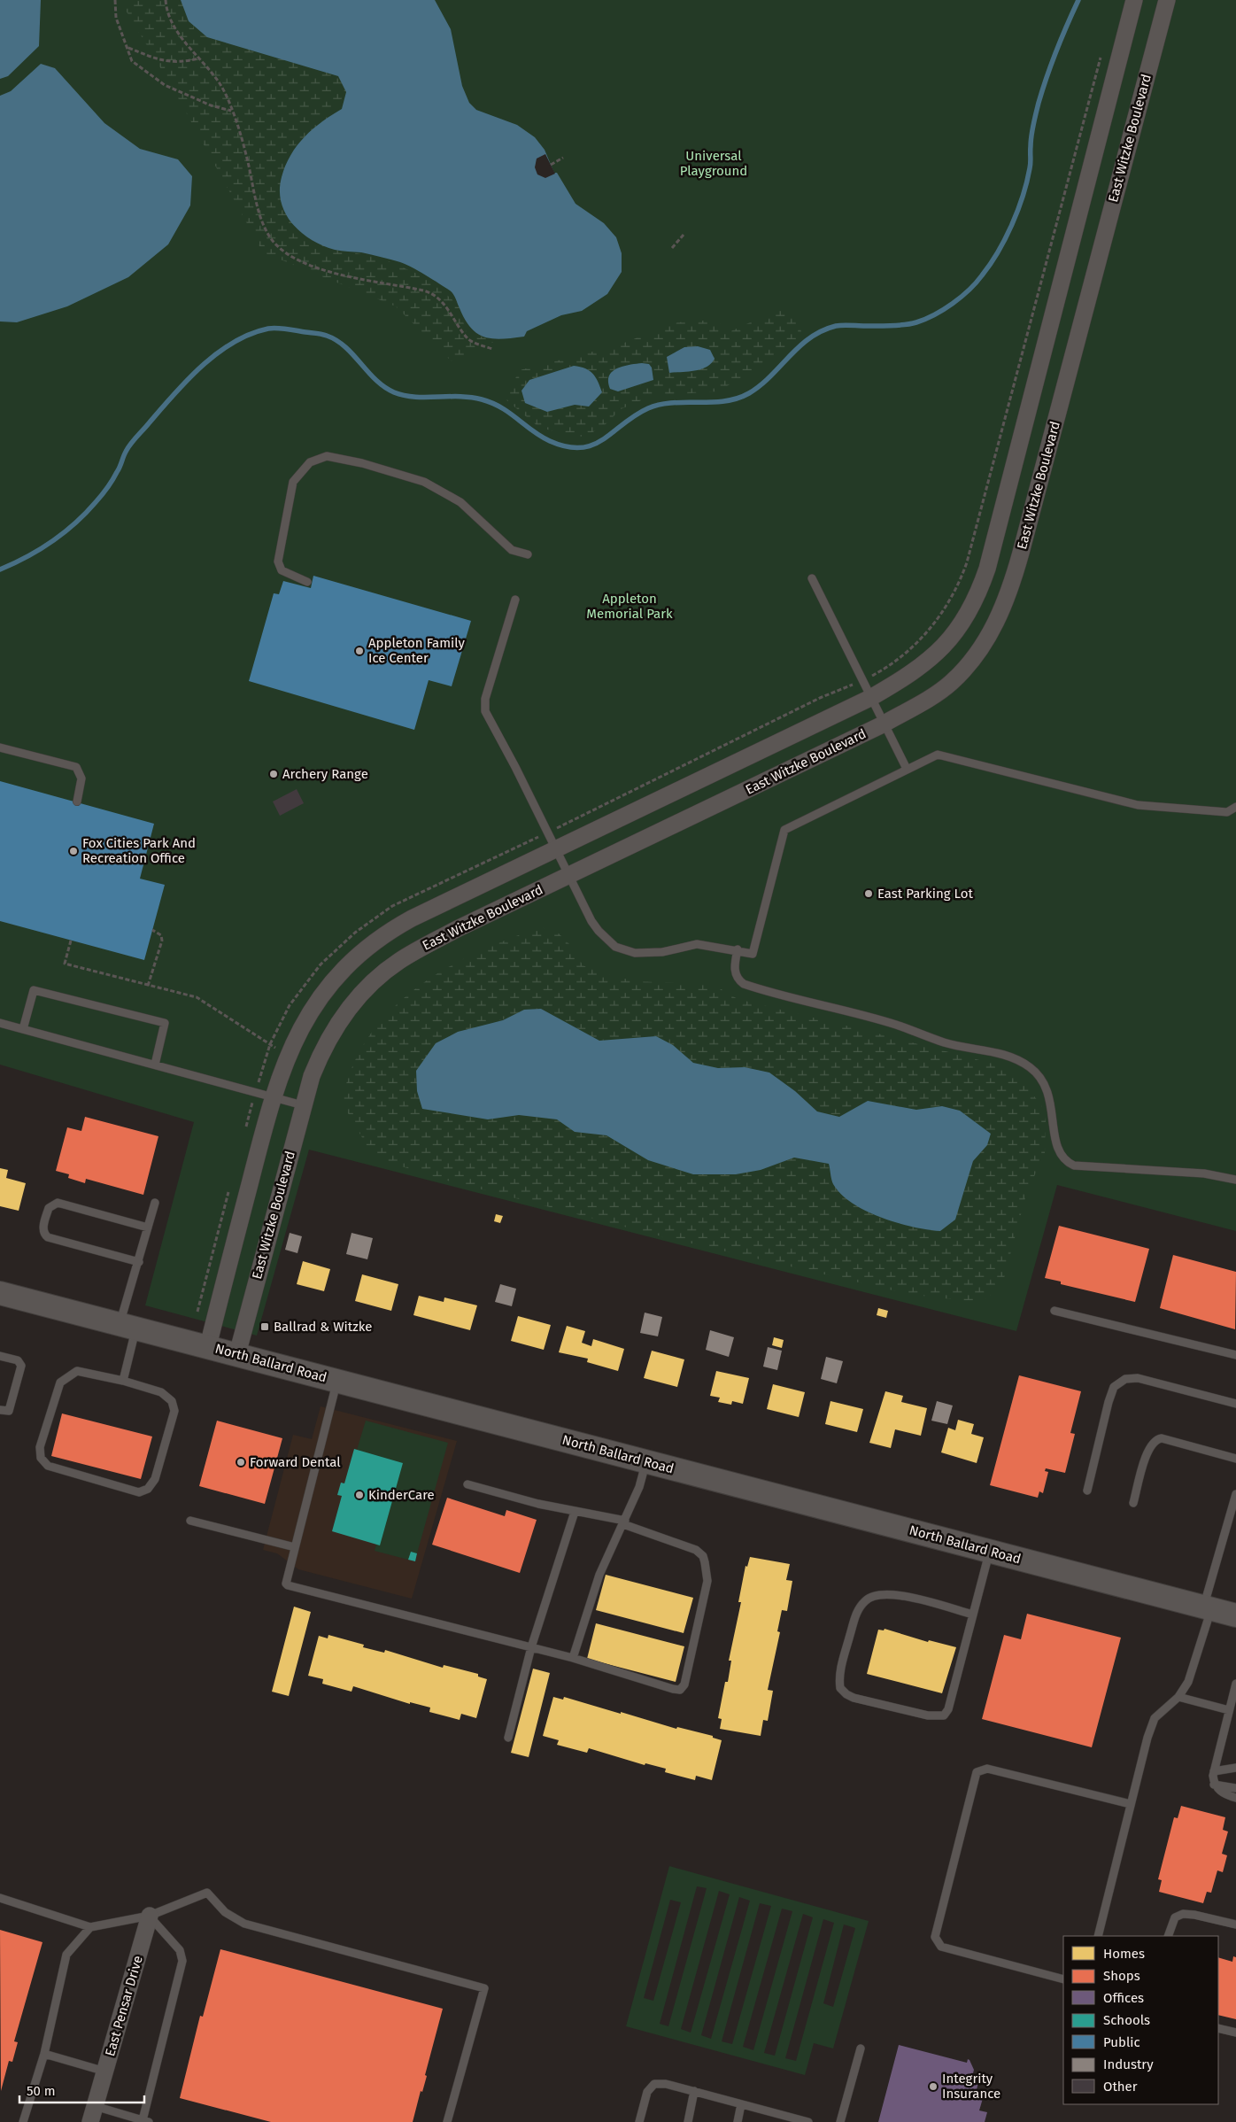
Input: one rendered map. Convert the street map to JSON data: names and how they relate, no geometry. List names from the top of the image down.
{
  "streets": {
    "main road": ["North Ballard Road"],
    "street": ["East Witzke Boulevard", "East Pensar Drive"]
  },
  "crossings": [
    ["East Witzke Boulevard", "North Ballard Road"]
  ],
  "parks": ["Universal Playground", "Appleton Memorial Park"],
  "places": {
    "other": [
      "Appleton Family Ice Center",
      "Archery Range",
      "Fox Cities Park And Recreation Office",
      "East Parking Lot",
      "Forward Dental",
      "KinderCare",
      "Integrity Insurance"
    ],
    "transit": ["Ballrad & Witzke"]
  },
  "legend": [
    "Homes",
    "Shops",
    "Offices",
    "Schools",
    "Public",
    "Industry",
    "Other"
  ],
  "scale_bar": "50 m"
}
